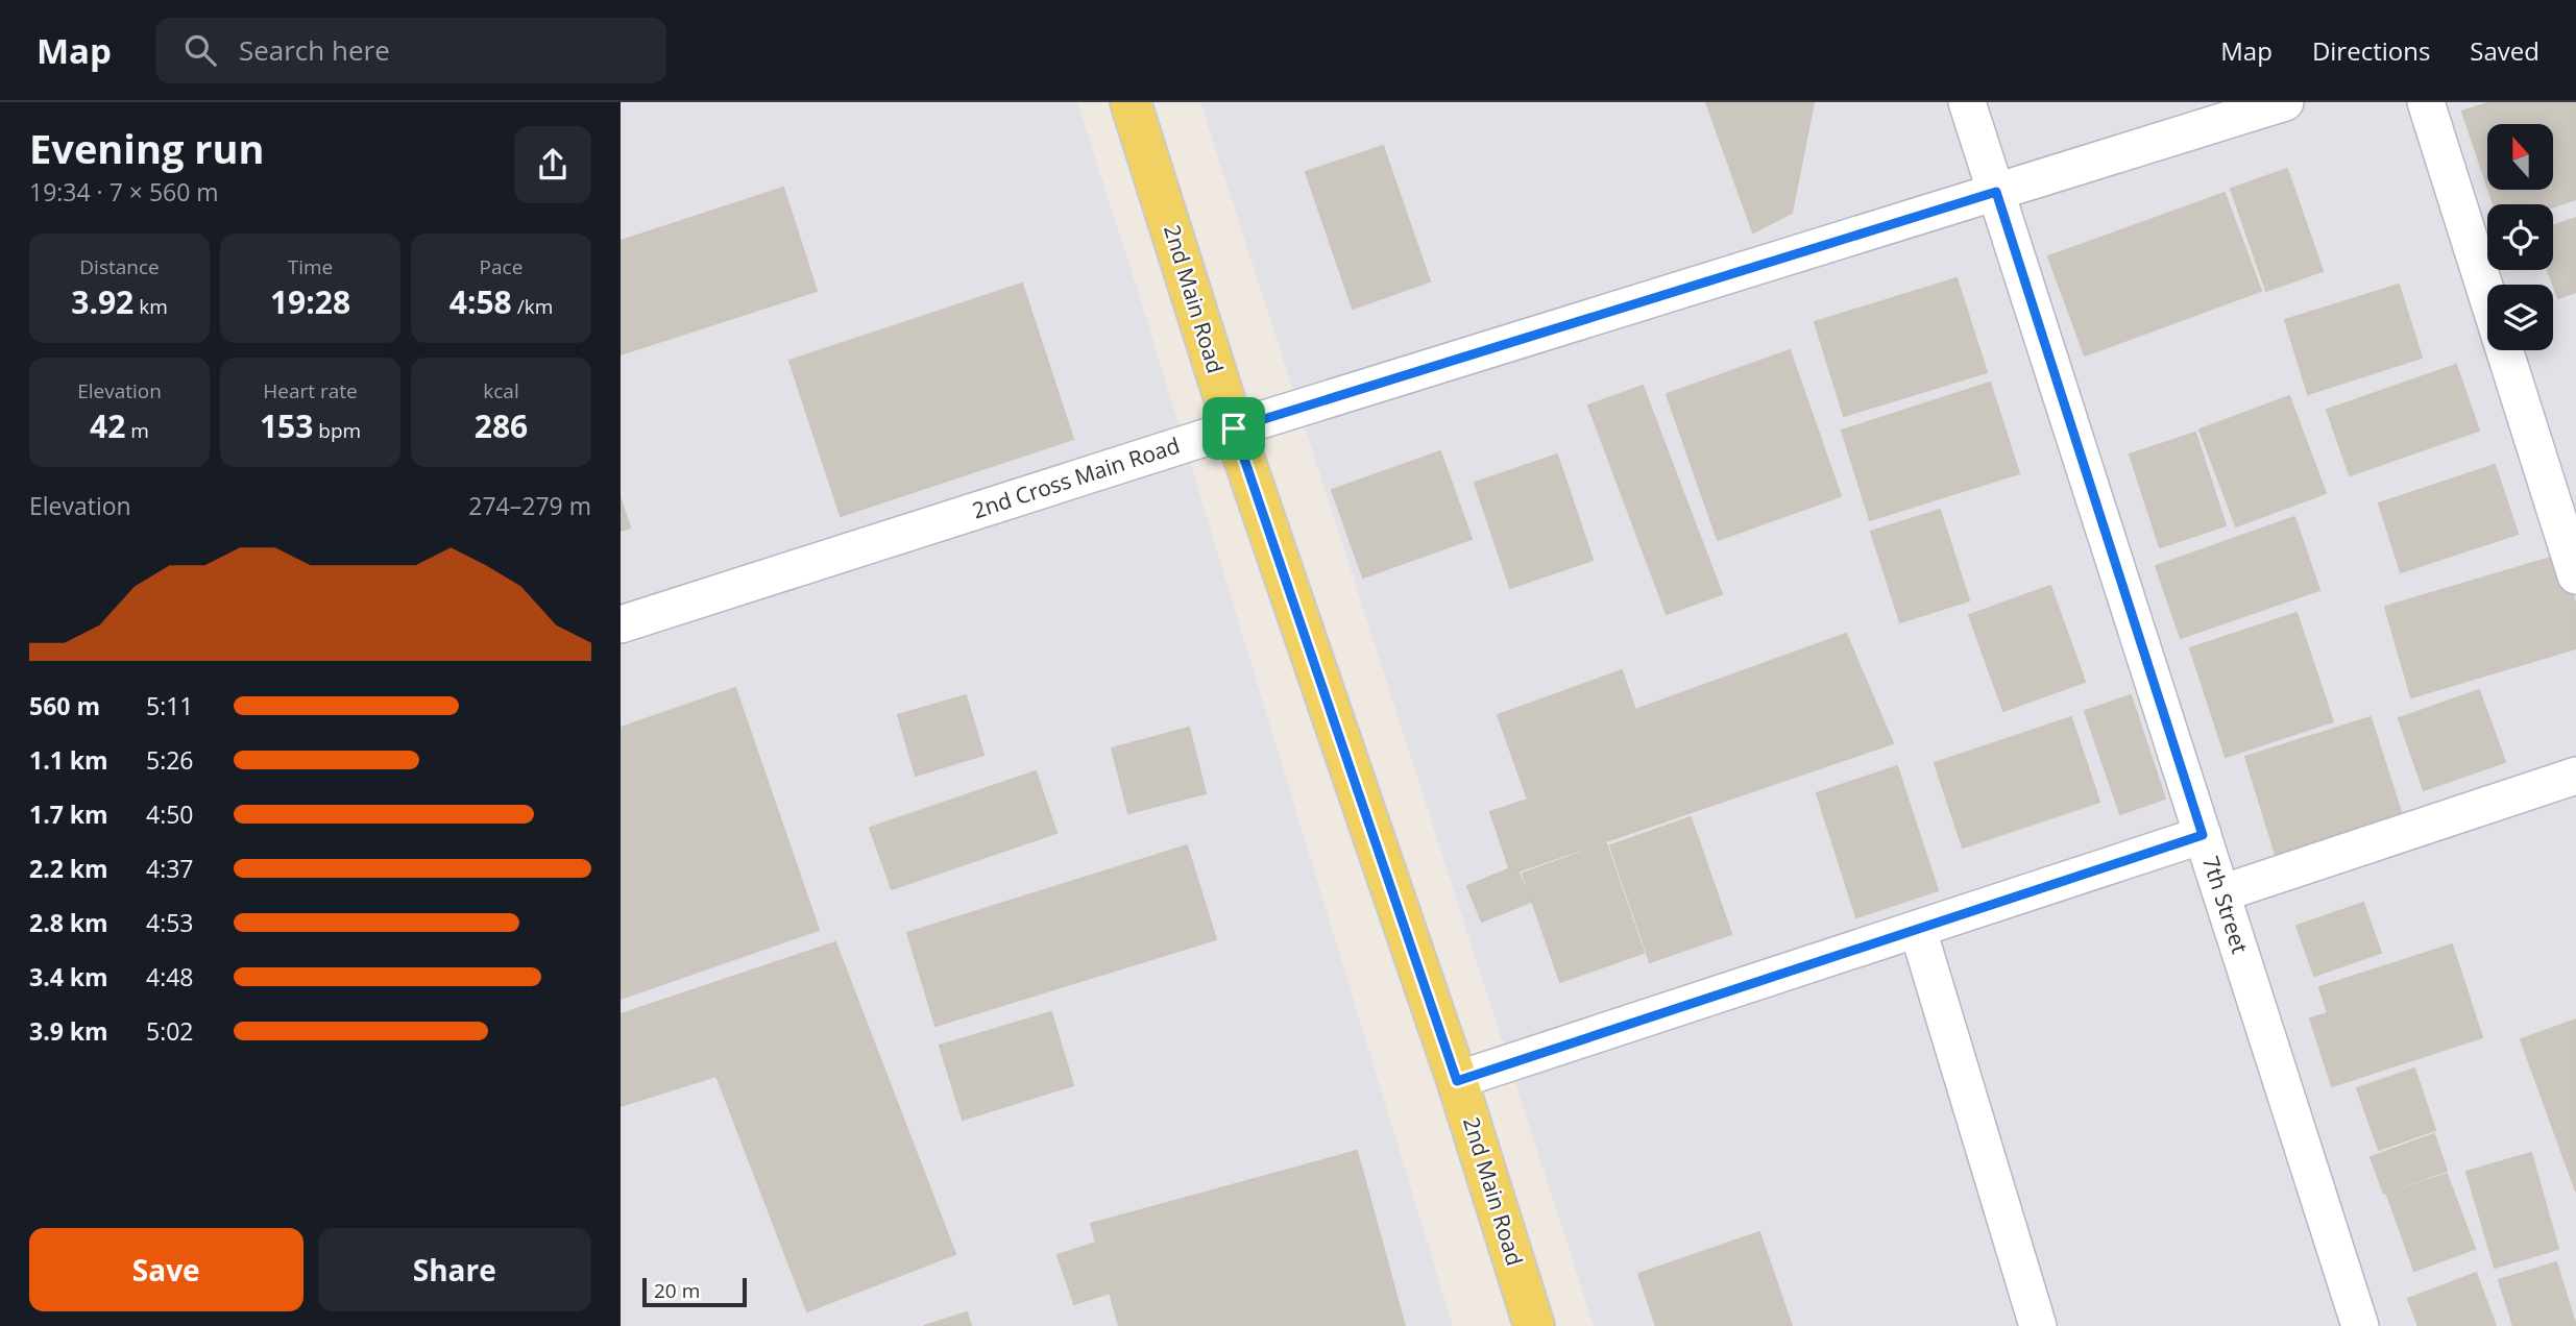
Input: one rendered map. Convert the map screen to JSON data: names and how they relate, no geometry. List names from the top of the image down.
{
  "streets": {
    "main road": ["2nd Main Road"],
    "street": ["2nd Cross Main Road", "7th Street"]
  },
  "crossings": [
    ["2nd Main Road", "2nd Cross Main Road"],
    ["2nd Cross Main Road", "7th Street"]
  ],
  "scale_bar": "20 m",
  "north": "top",
  "page": {
    "header": "Map",
    "search": "Search here",
    "nav": ["Map", "Directions", "Saved"],
    "heading": ["Evening run", "19:34 · 7 × 560 m"],
    "stats": [
      ["Distance", "3.92 km"],
      ["Time", "19:28"],
      ["Pace", "4:58 /km"],
      ["Elevation", "42 m"],
      ["Heart rate", "153 bpm"],
      ["kcal", "286"]
    ],
    "chart": ["Elevation", "274–279 m"],
    "list": [
      {
        "name": "560 m",
        "note": "5:11"
      },
      {
        "name": "1.1 km",
        "note": "5:26"
      },
      {
        "name": "1.7 km",
        "note": "4:50"
      },
      {
        "name": "2.2 km",
        "note": "4:37"
      },
      {
        "name": "2.8 km",
        "note": "4:53"
      },
      {
        "name": "3.4 km",
        "note": "4:48"
      },
      {
        "name": "3.9 km",
        "note": "5:02"
      }
    ],
    "buttons": ["Save", "Share"],
    "scale": "20 m"
  }
}
